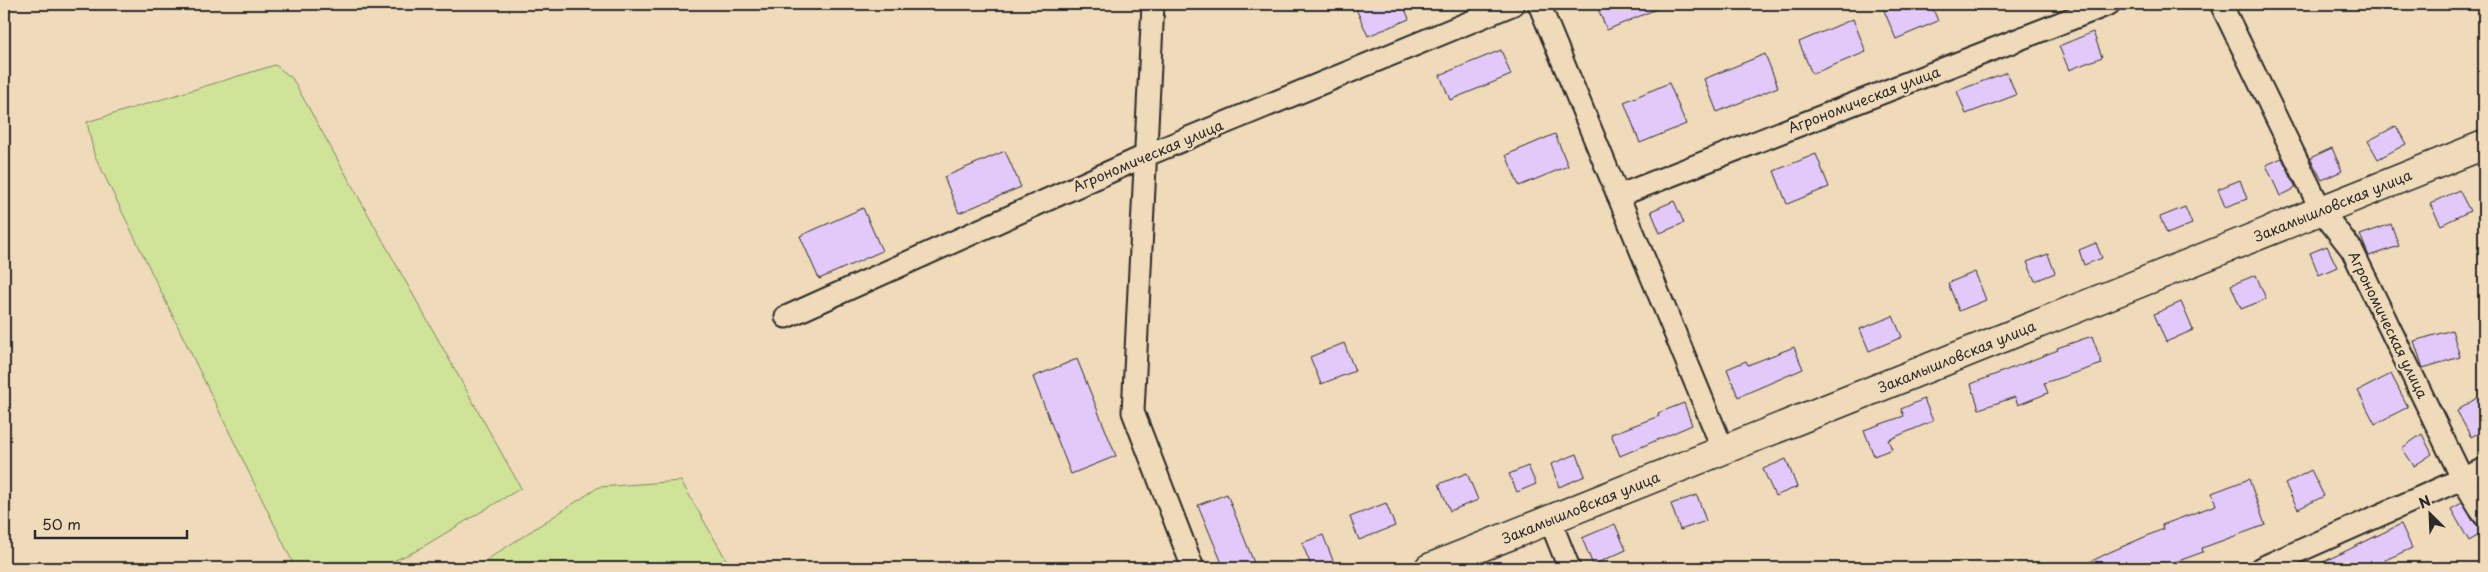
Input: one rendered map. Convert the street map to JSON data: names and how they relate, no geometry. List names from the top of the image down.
{
  "streets": {
    "street": ["Агрономическая улица", "Закамышловская улица"]
  },
  "crossings": [
    ["Агрономическая улица", "Закамышловская улица"]
  ],
  "scale_bar": "50 m",
  "north": "top left"
}
